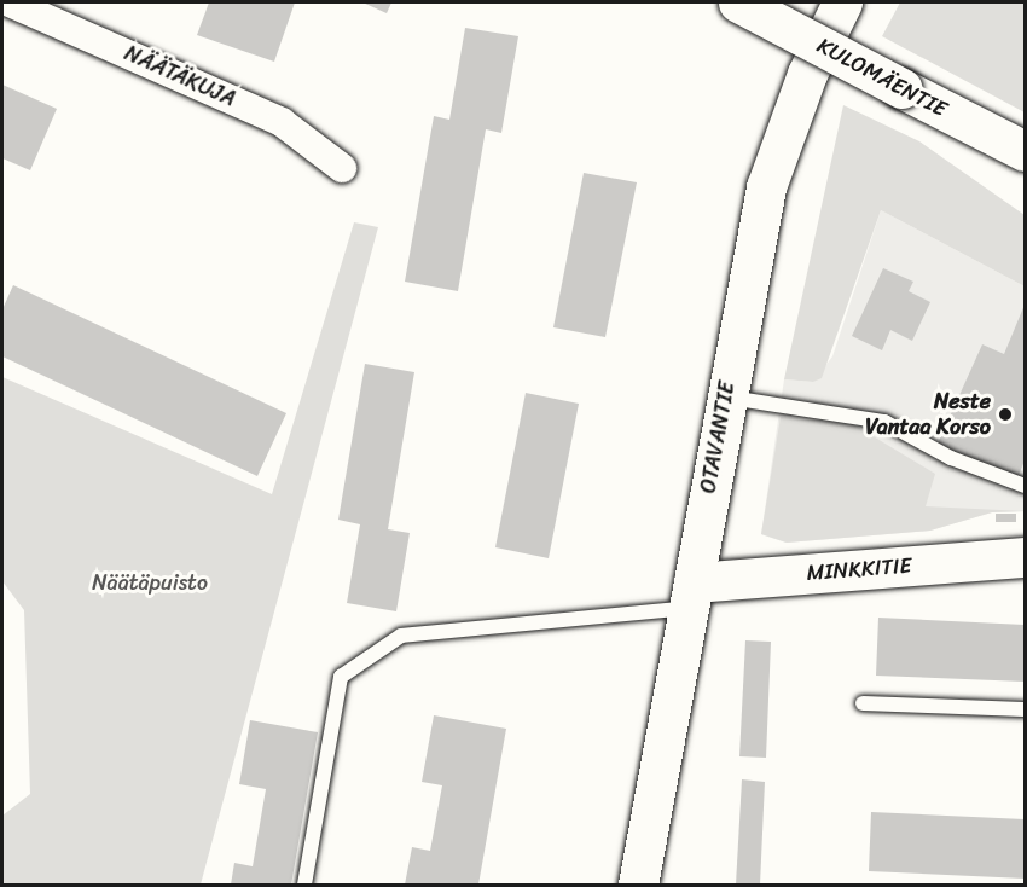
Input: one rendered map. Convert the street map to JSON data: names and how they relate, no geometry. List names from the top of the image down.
{
  "streets": {
    "main road": ["KULOMÄENTIE", "OTAVANTIE", "MINKKITIE"],
    "street": ["NÄÄTÄKUJA"]
  },
  "crossings": [
    ["OTAVANTIE", "MINKKITIE"]
  ],
  "parks": ["Näätäpuisto"],
  "places": ["Neste Vantaa Korso"]
}
